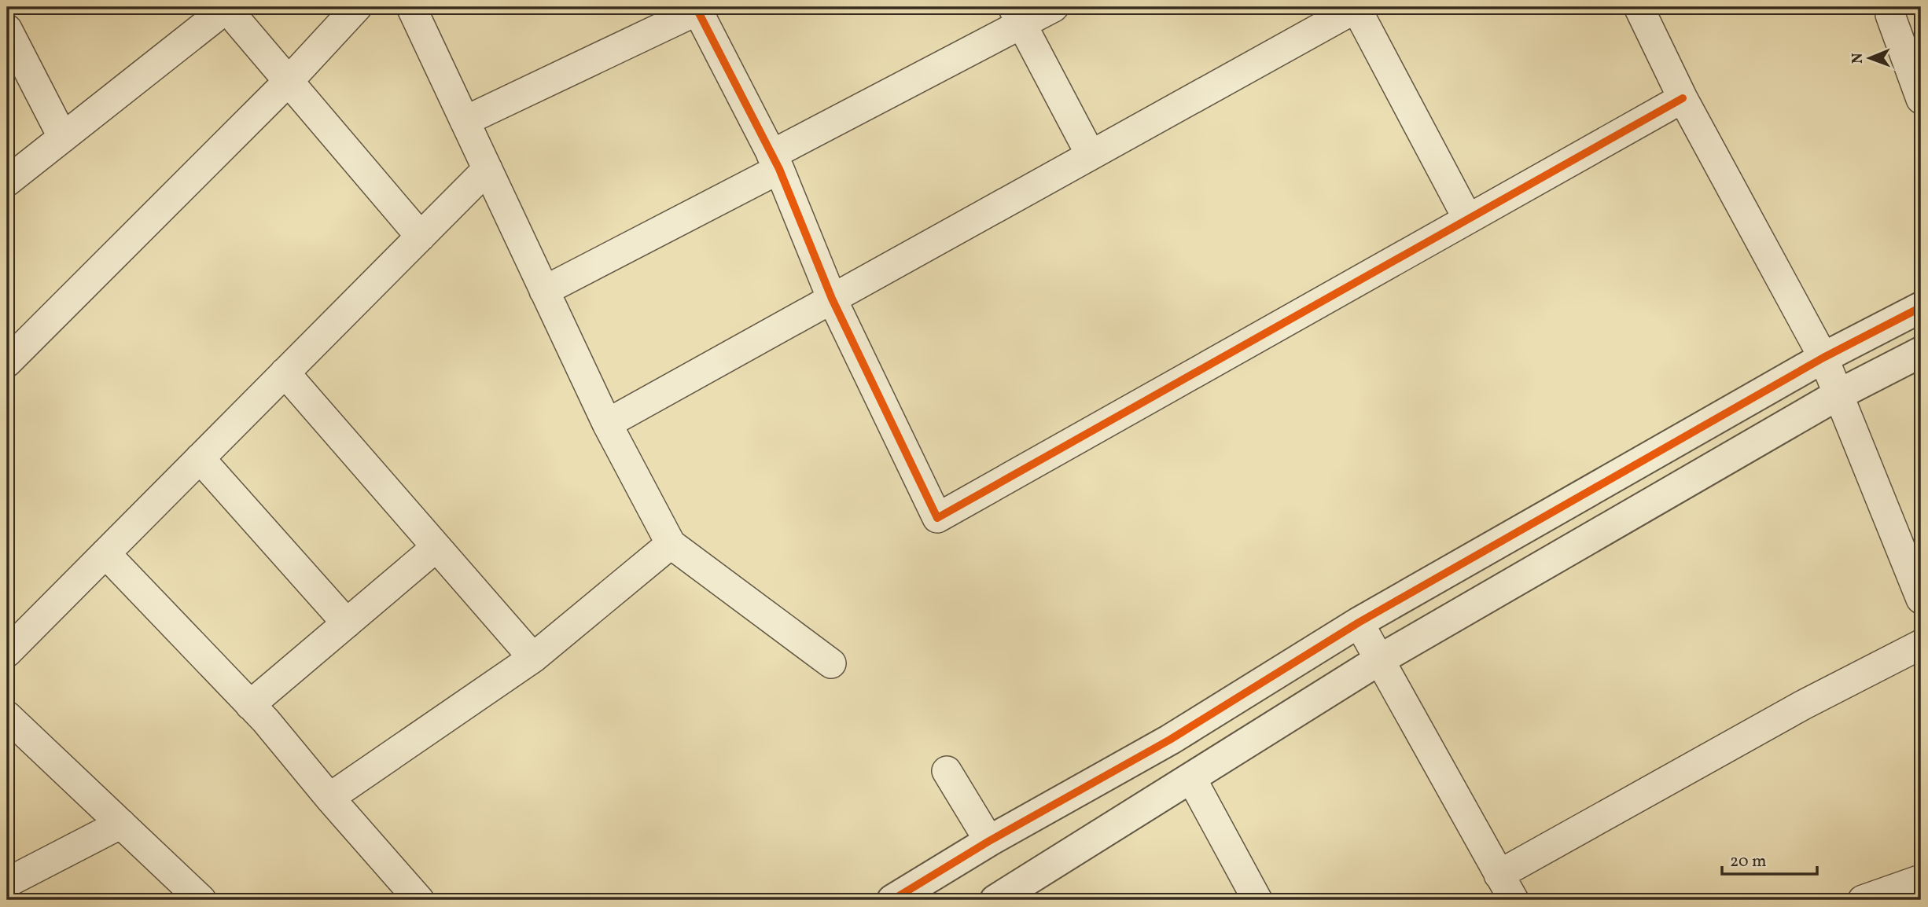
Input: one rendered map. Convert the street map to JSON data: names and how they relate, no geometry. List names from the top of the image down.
{
  "scale_bar": "20 m",
  "north": "left"
}
